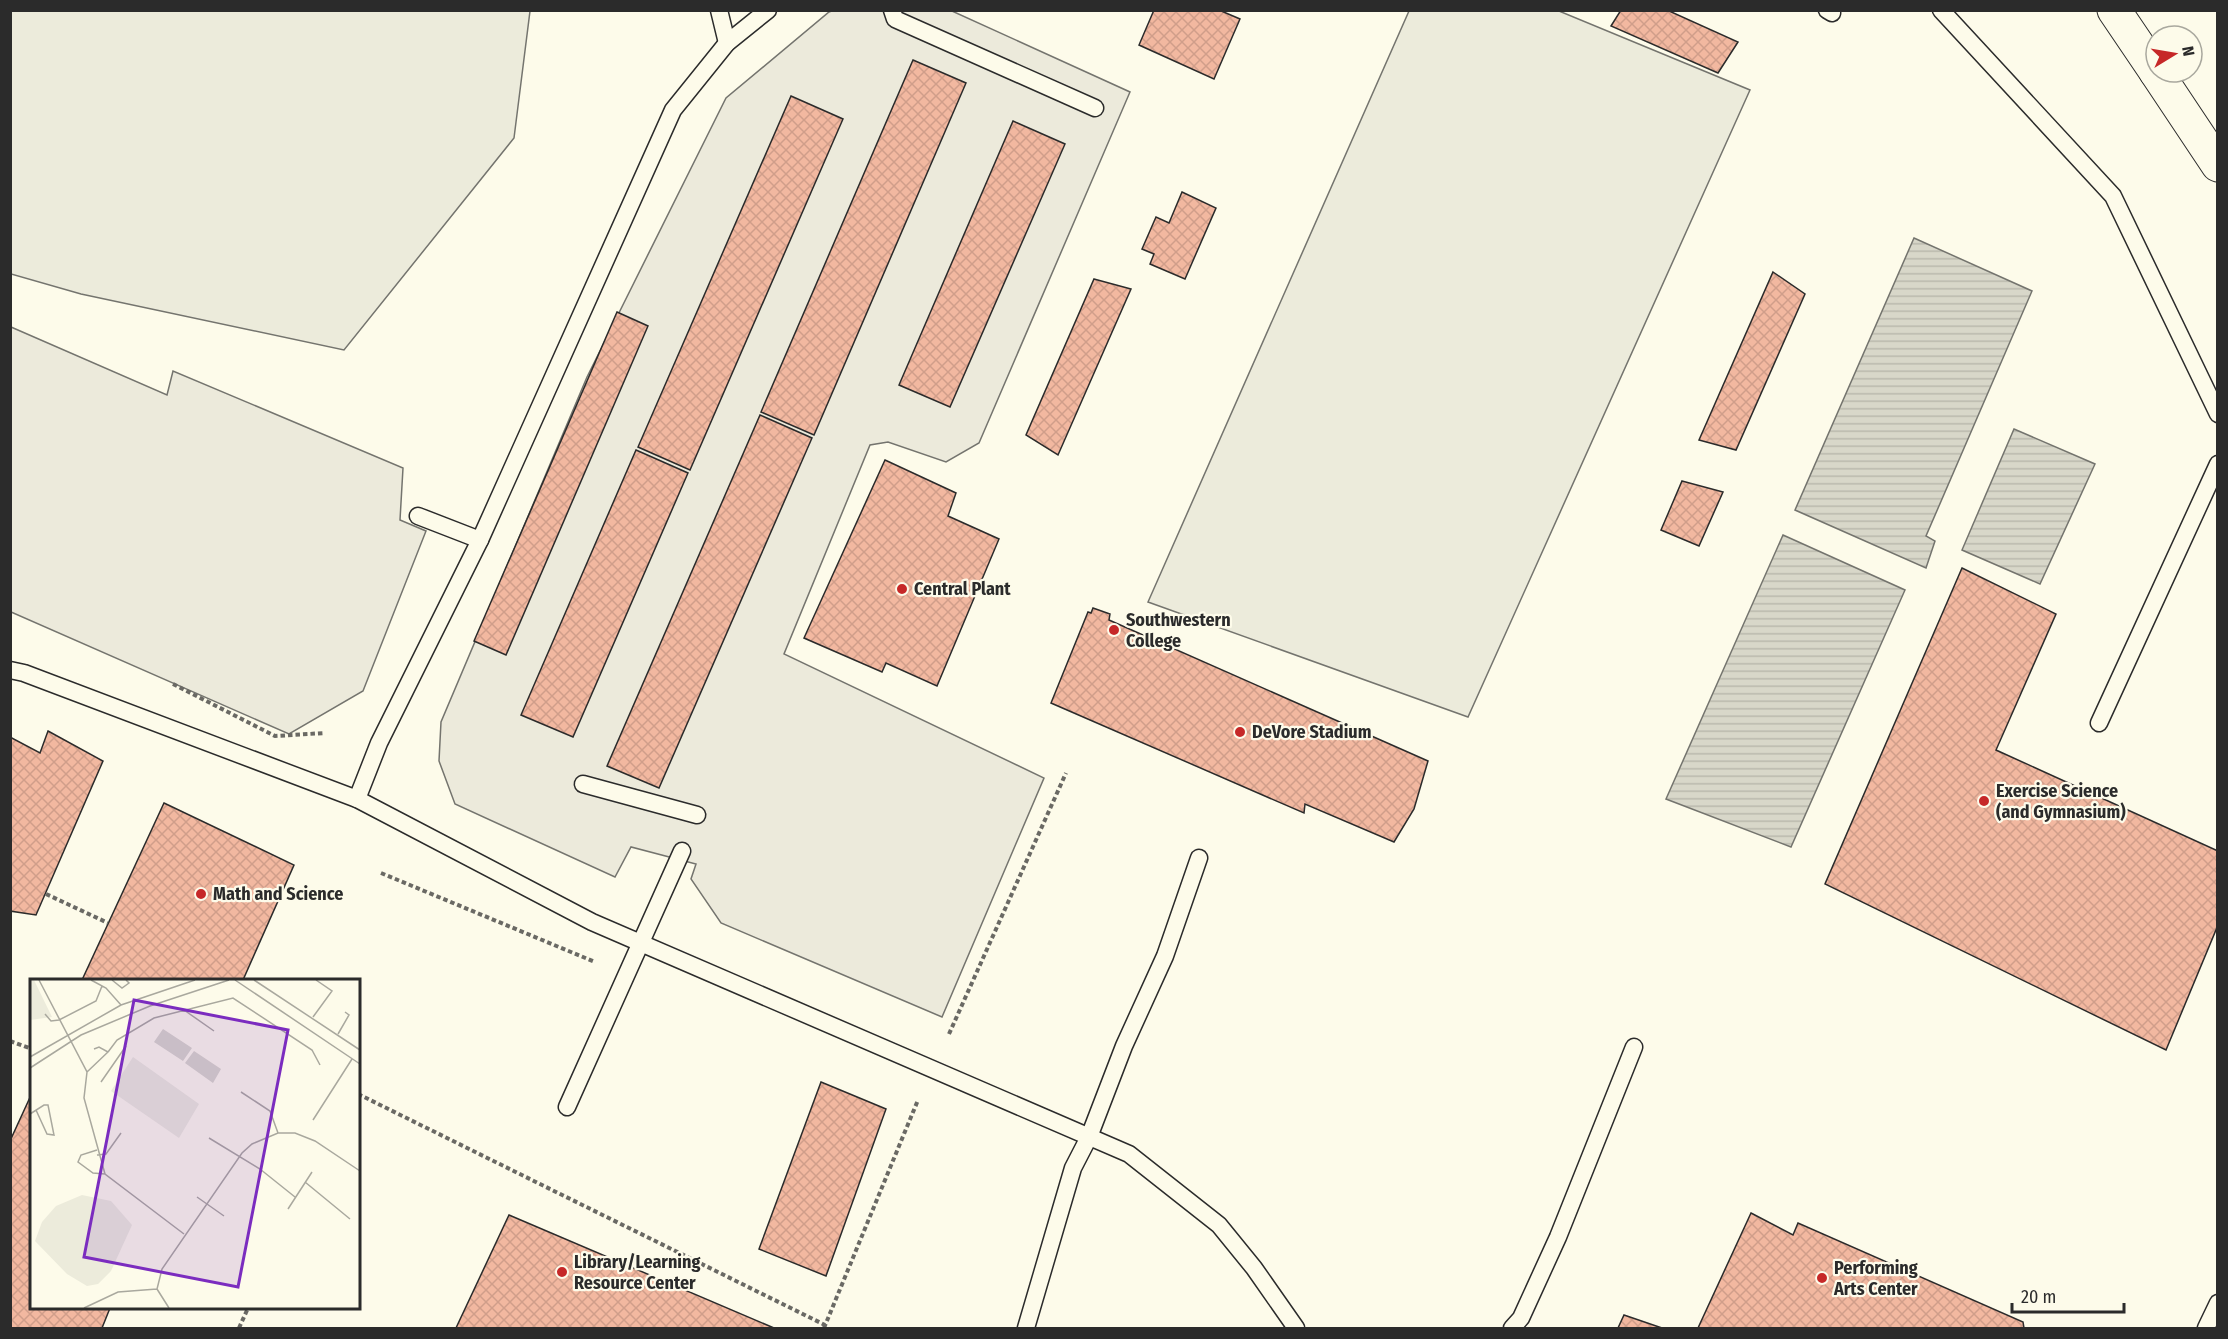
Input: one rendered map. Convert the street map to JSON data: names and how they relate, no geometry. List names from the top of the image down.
{
  "places": [
    "Central Plant",
    "Southwestern College",
    "DeVore Stadium",
    "Exercise Science (and Gymnasium)",
    "Math and Science",
    "Library/Learning Resource Center",
    "Performing Arts Center"
  ],
  "scale_bar": "20 m",
  "north": "right"
}
